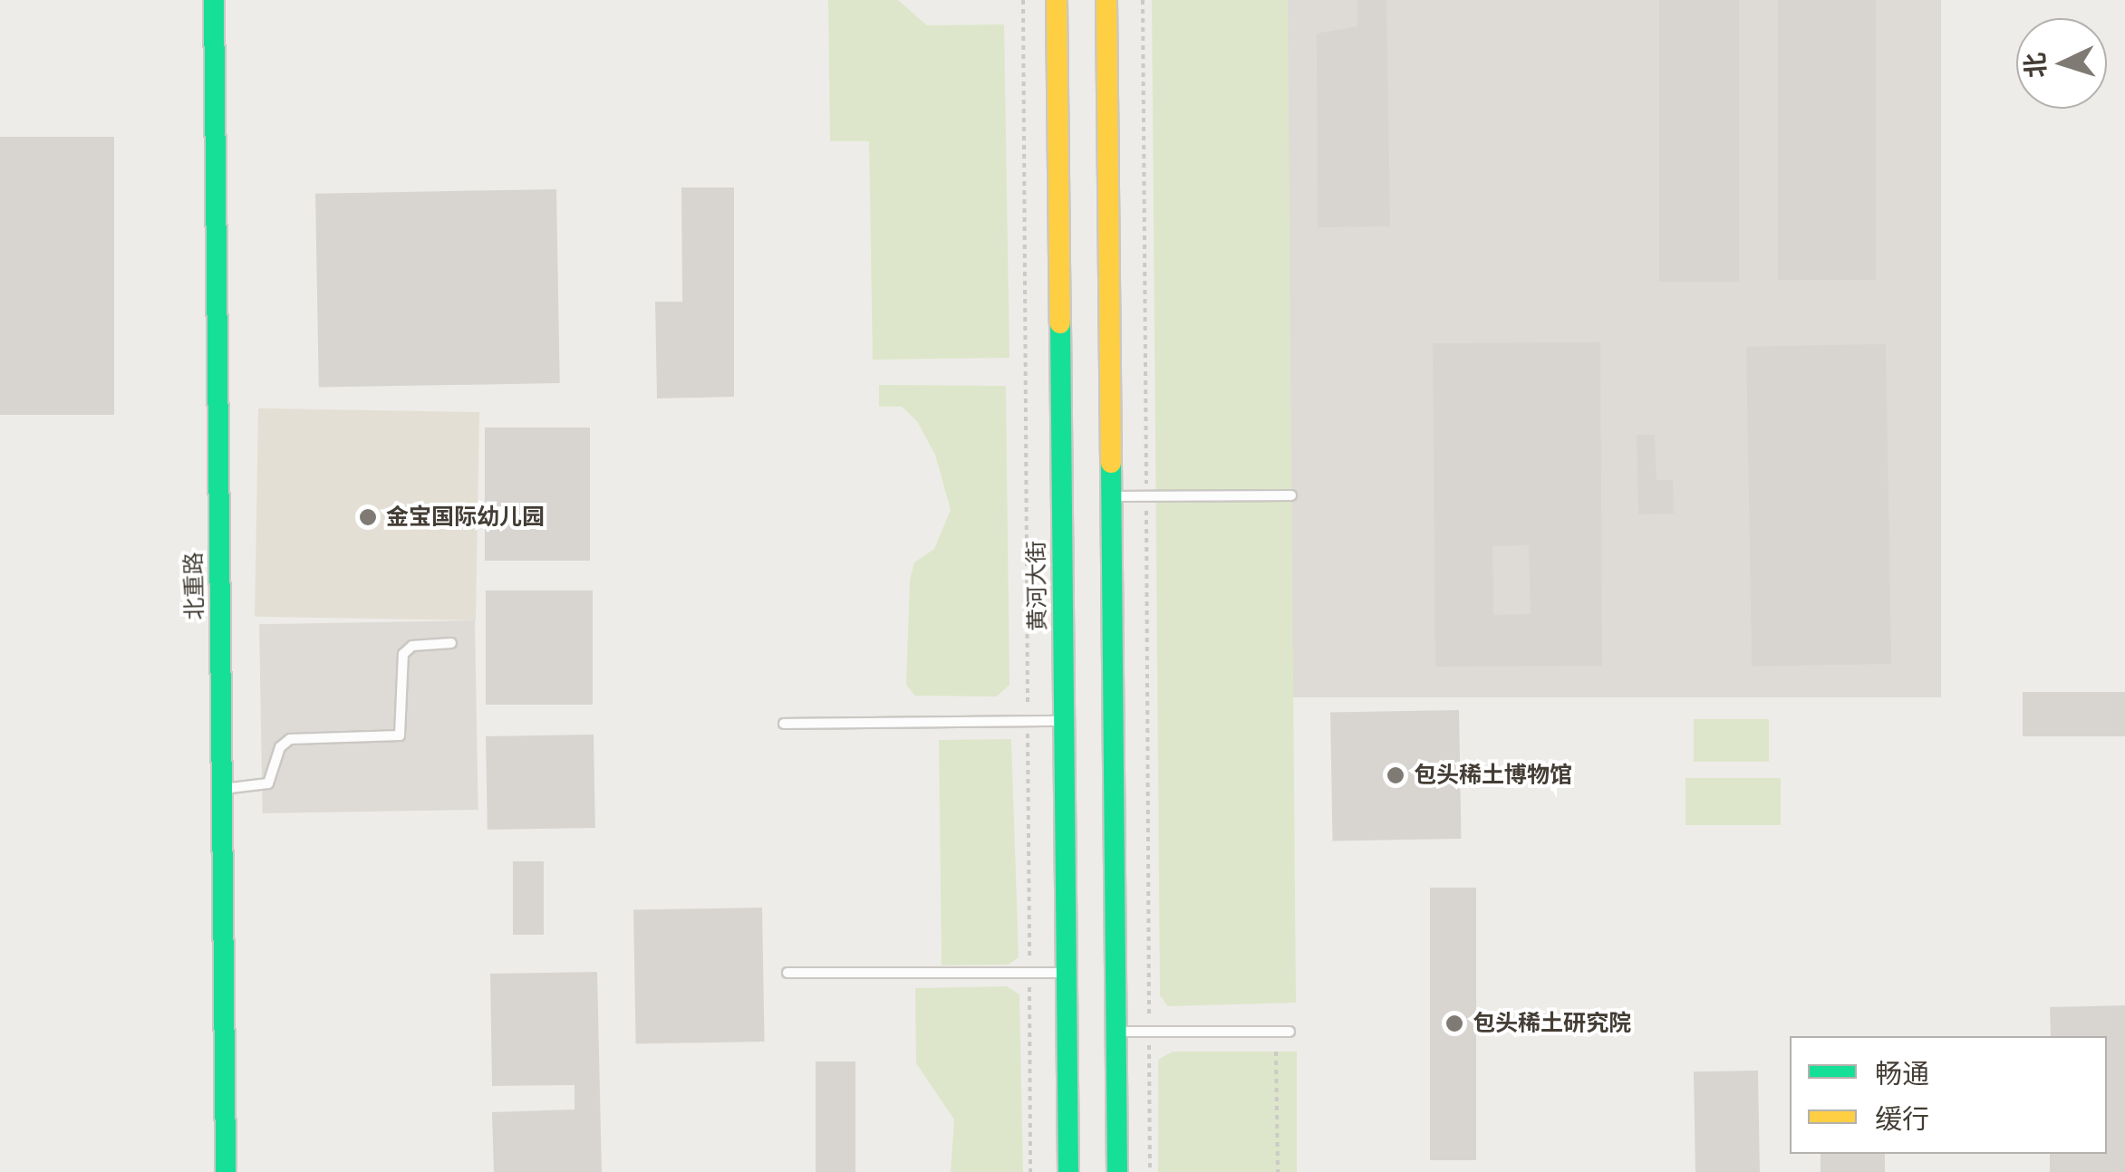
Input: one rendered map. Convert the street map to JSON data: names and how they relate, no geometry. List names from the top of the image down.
{
  "streets": {
    "main road": ["北重路", "黄河大街"]
  },
  "places": ["金宝国际幼儿园", "包头稀土博物馆", "包头稀土研究院"],
  "legend": ["畅通", "缓行"],
  "north": "left"
}
